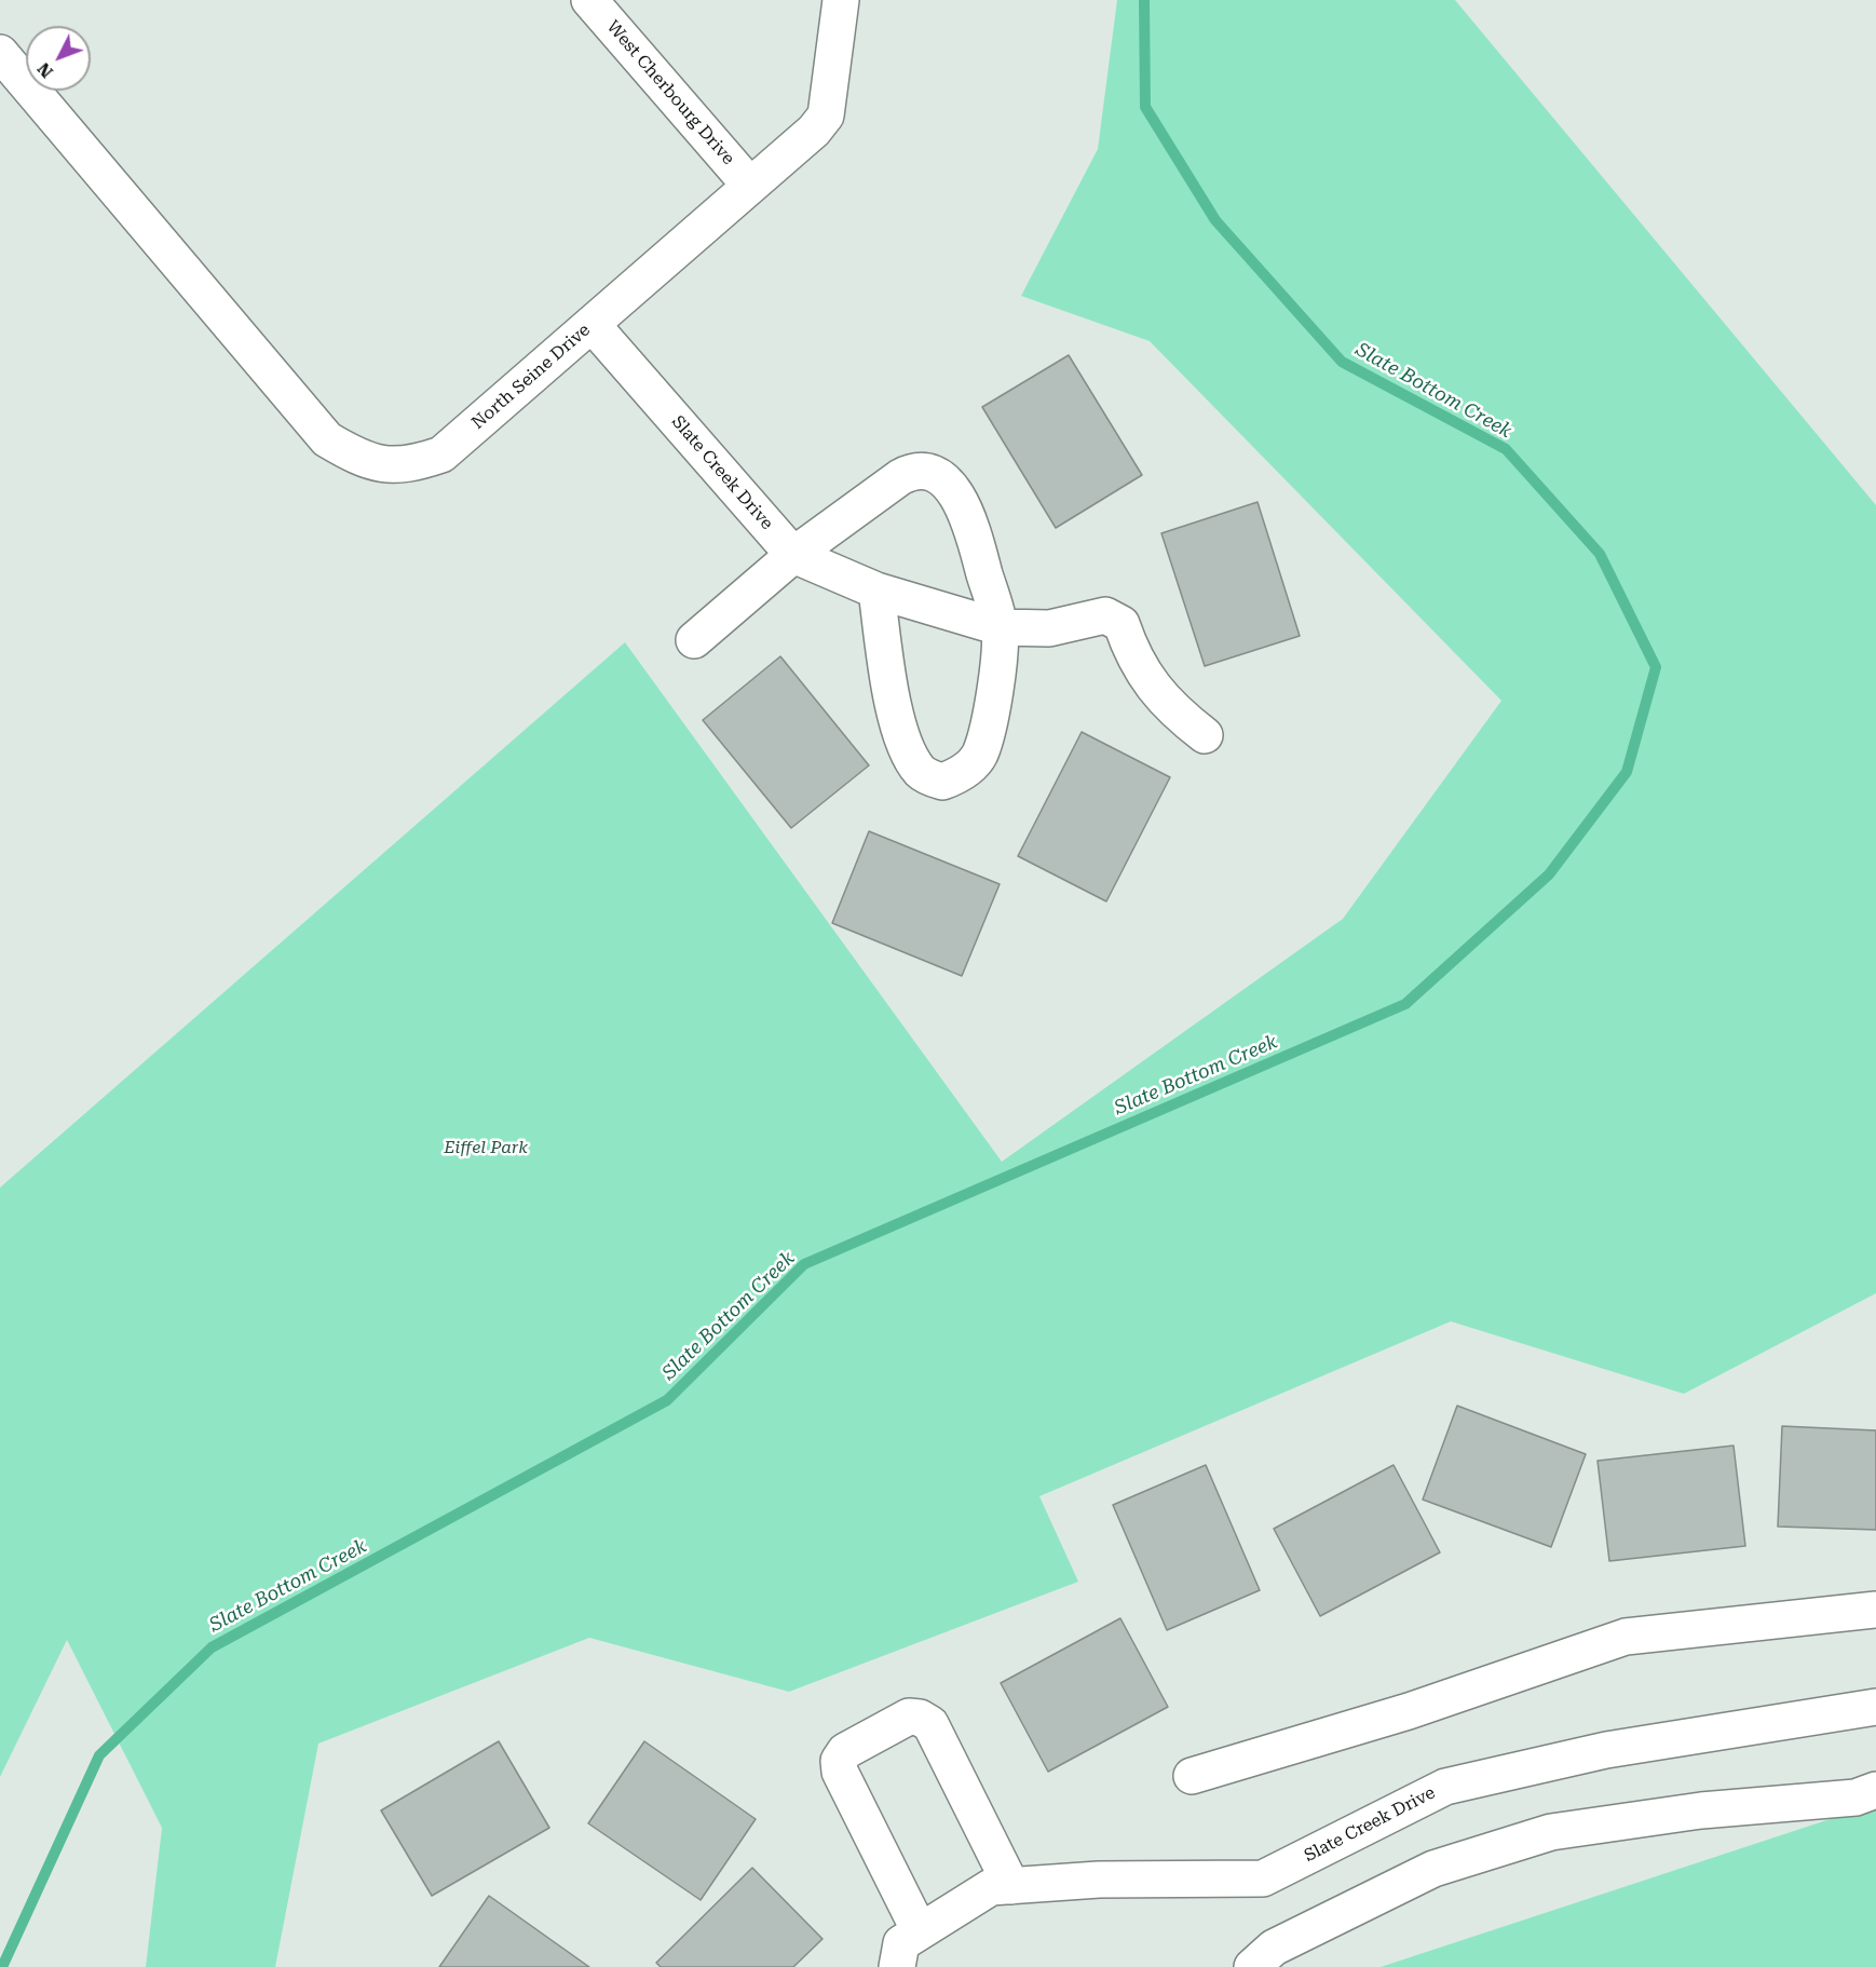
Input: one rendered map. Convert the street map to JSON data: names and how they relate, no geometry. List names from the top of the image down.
{
  "streets": {
    "street": ["West Cherbourg Drive", "North Seine Drive", "Slate Creek Drive"]
  },
  "crossings": [
    ["West Cherbourg Drive", "North Seine Drive"],
    ["North Seine Drive", "Slate Creek Drive"]
  ],
  "water": ["Slate Bottom Creek"],
  "parks": ["Eiffel Park"],
  "north": "bottom left"
}
